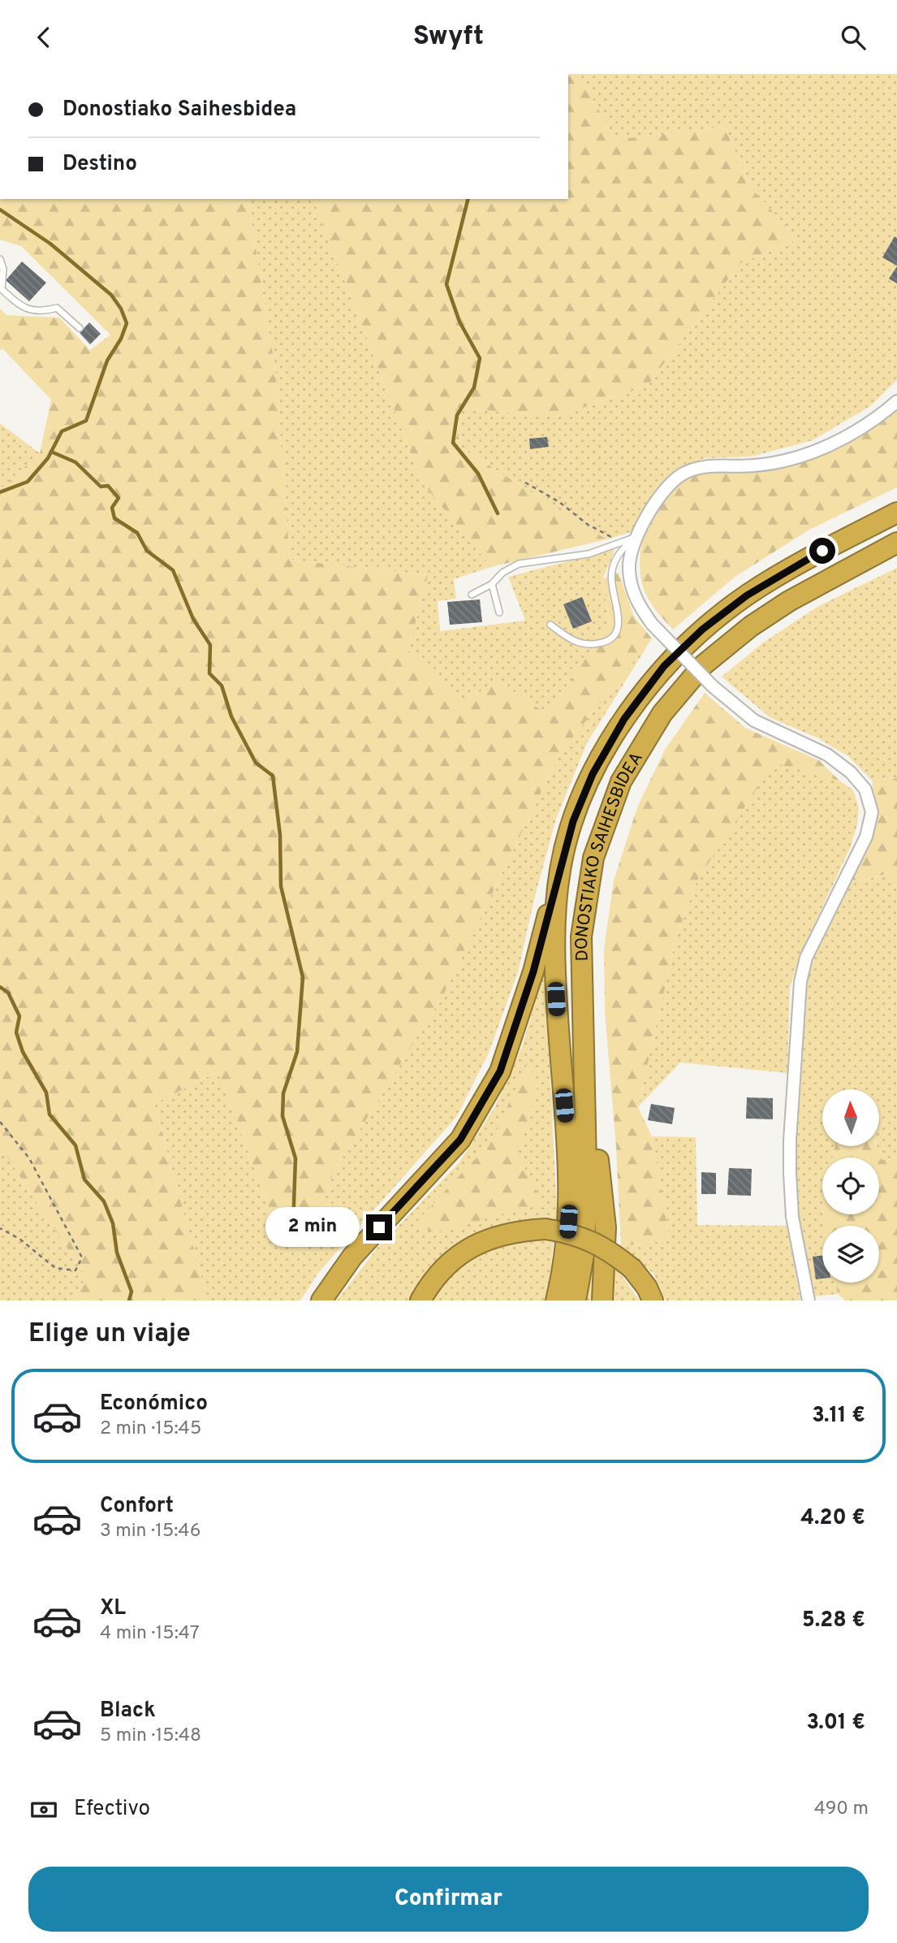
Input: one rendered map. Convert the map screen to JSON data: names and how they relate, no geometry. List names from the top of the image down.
{
  "streets": {
    "highway": ["DONOSTIAKO SAIHESBIDEA"]
  },
  "north": "top",
  "page": {
    "header": "Swyft",
    "banner": ["Donostiako Saihesbidea", "Destino"],
    "bubble": "2 min",
    "heading": "Elige un viaje",
    "list": [
      {
        "name": "Económico",
        "note": "2 min · 15:45",
        "value": "3.11 €"
      },
      {
        "name": "Confort",
        "note": "3 min · 15:46",
        "value": "4.20 €"
      },
      {
        "name": "XL",
        "note": "4 min · 15:47",
        "value": "5.28 €"
      },
      {
        "name": "Black",
        "note": "5 min · 15:48",
        "value": "3.01 €"
      }
    ],
    "pay": ["Efectivo", "490 m"],
    "buttons": "Confirmar"
  }
}
